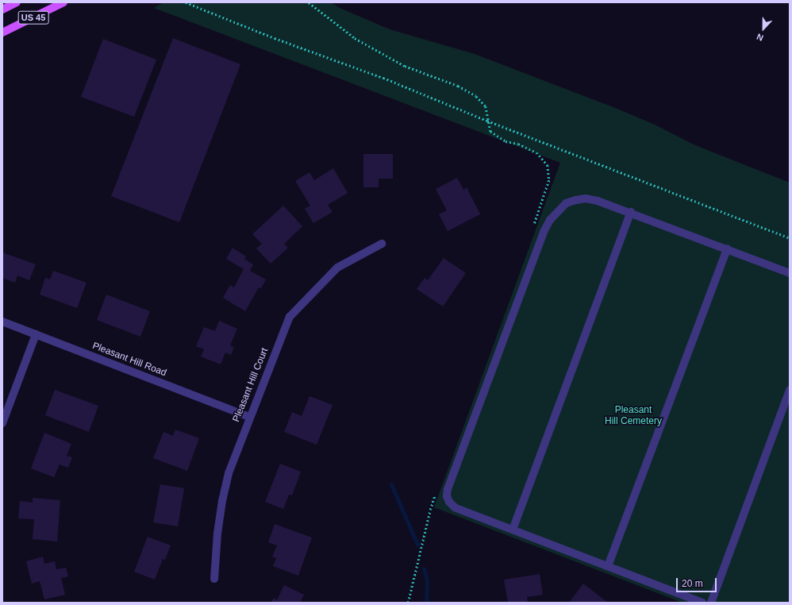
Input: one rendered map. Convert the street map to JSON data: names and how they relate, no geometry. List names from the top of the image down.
{
  "streets": {
    "main road": ["US 45"],
    "street": ["Pleasant Hill Road", "Pleasant Hill Court"]
  },
  "crossings": [
    ["Pleasant Hill Road", "Pleasant Hill Court"]
  ],
  "parks": ["Pleasant Hill Cemetery"],
  "scale_bar": "20 m",
  "north": "bottom"
}
